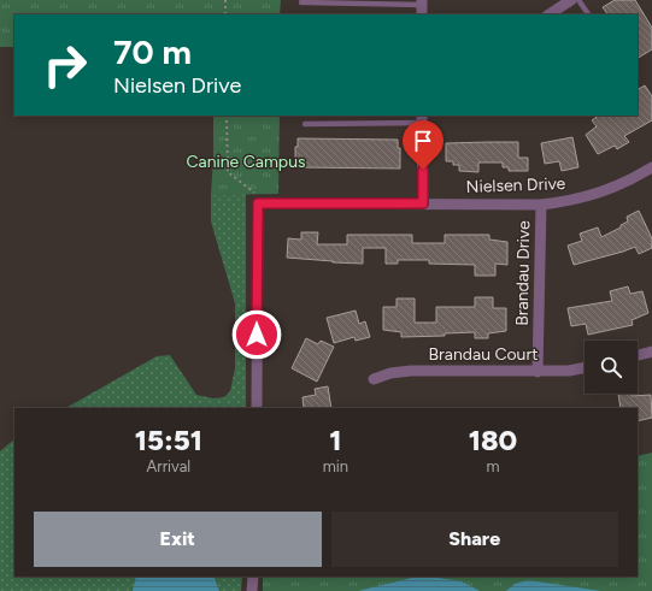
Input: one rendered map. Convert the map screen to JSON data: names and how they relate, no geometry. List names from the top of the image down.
{
  "streets": {
    "street": ["Nielsen Drive", "Brandau Drive", "Brandau Court"]
  },
  "crossings": [
    ["Nielsen Drive", "Brandau Drive"],
    ["Brandau Drive", "Brandau Court"]
  ],
  "parks": ["Canine Campus"],
  "page": {
    "turn": ["70 m", "Nielsen Drive"],
    "eta": [
      "15:51",
      "Arrival",
      "1",
      "min",
      "180",
      "m"
    ],
    "buttons": ["Exit", "Share"]
  }
}
